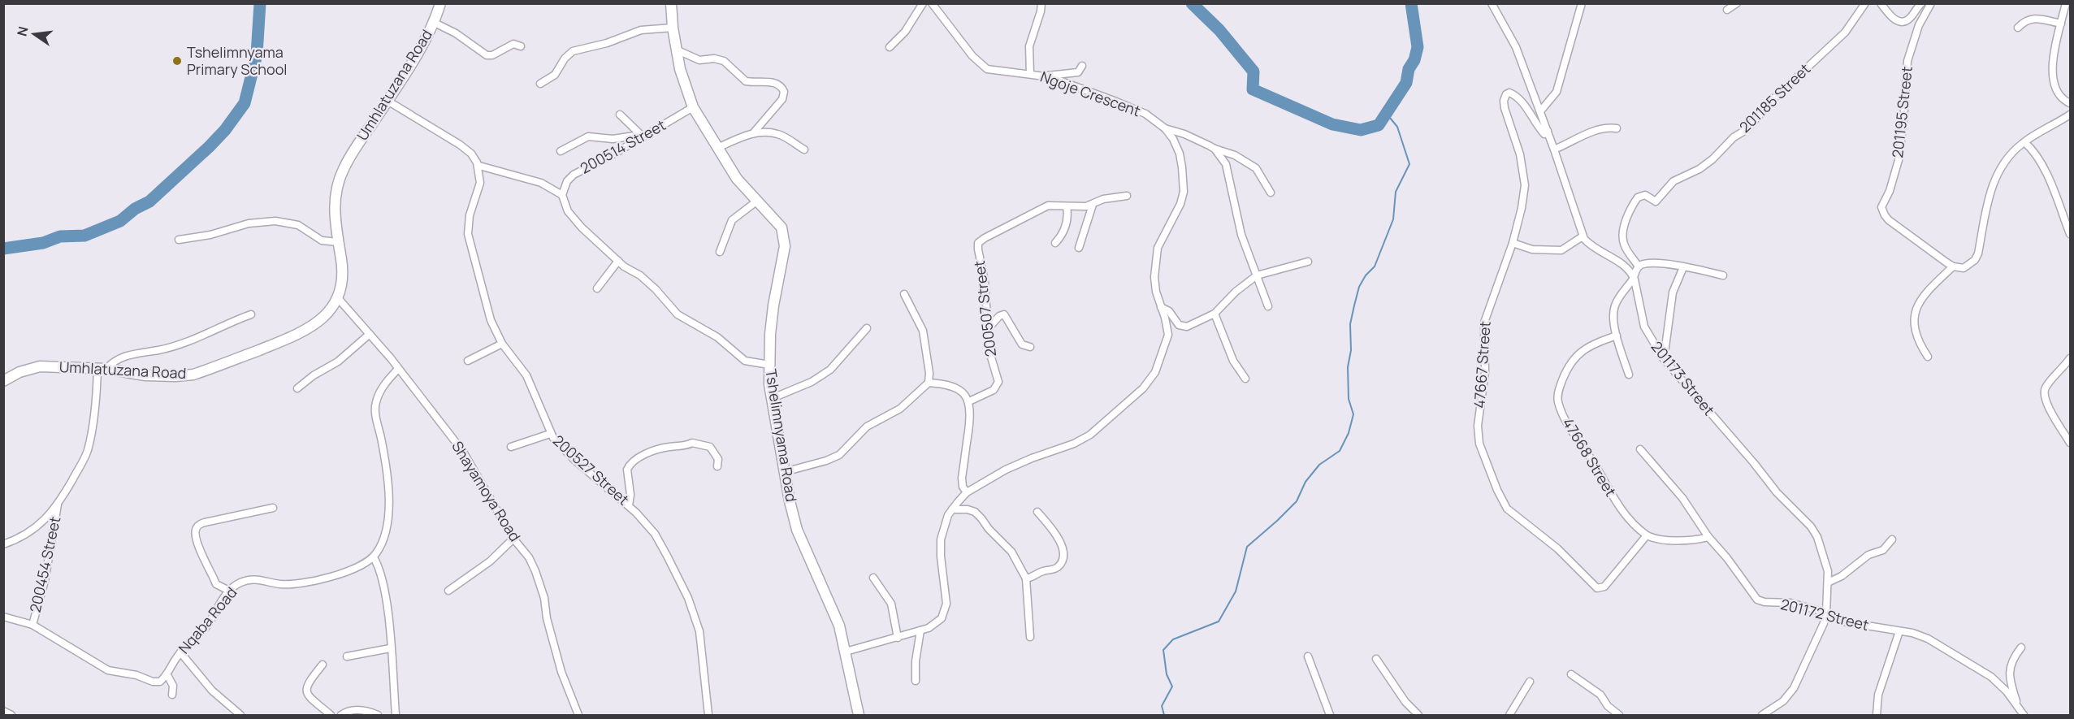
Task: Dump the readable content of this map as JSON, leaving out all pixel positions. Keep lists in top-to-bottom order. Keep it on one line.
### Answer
{"streets":{"street":["Umhlatuzana Road","Ngoje Crescent","201185 Street","201195 Street","200514 Street","200507 Street","47667 Street","201173 Street","Tshelimnyama Road","47668 Street","200527 Street","Shayamoya Road","200454 Street","201172 Street","Nqaba Road"]},"crossings":[["Umhlatuzana Road","Shayamoya Road"],["Ngoje Crescent","Tshelimnyama Road"],["200514 Street","Tshelimnyama Road"],["47667 Street","47668 Street"],["201173 Street","201172 Street"]],"places":["Tshelimnyama Primary School"],"north":"left"}
